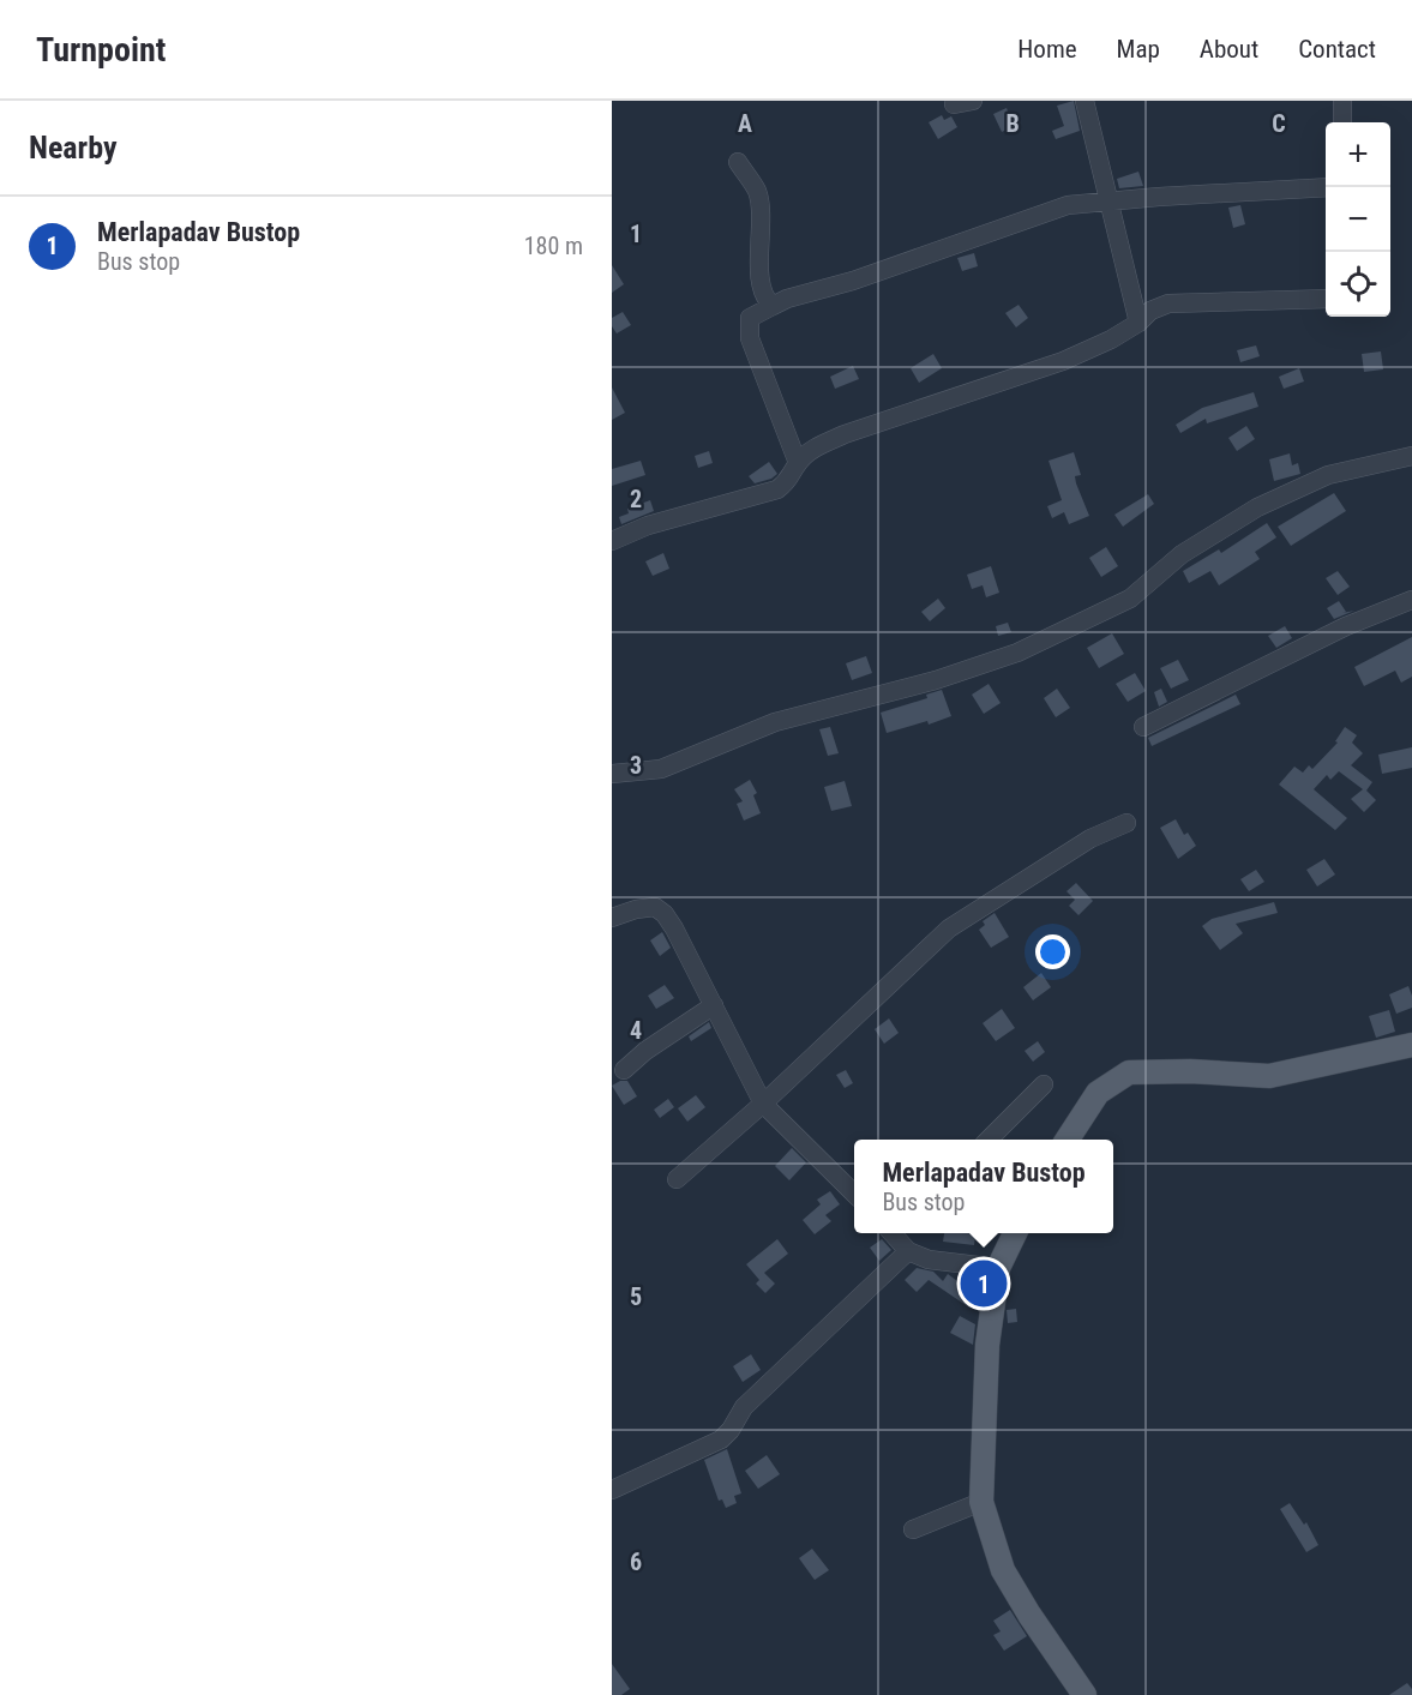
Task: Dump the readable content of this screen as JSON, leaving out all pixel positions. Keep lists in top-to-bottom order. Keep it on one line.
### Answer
{"page":{"header":"Turnpoint","nav":["Home","Map","About","Contact"],"heading":"Nearby","map_buttons":["+","−"],"list":[{"mark":"1","name":"Merlapadav Bustop","note":"Bus stop","value":"180 m"}],"popup":["Merlapadav Bustop","Bus stop"],"pins":"1"},"grid":{"columns":["A","B","C"],"rows":["1","2","3","4","5","6"]}}
